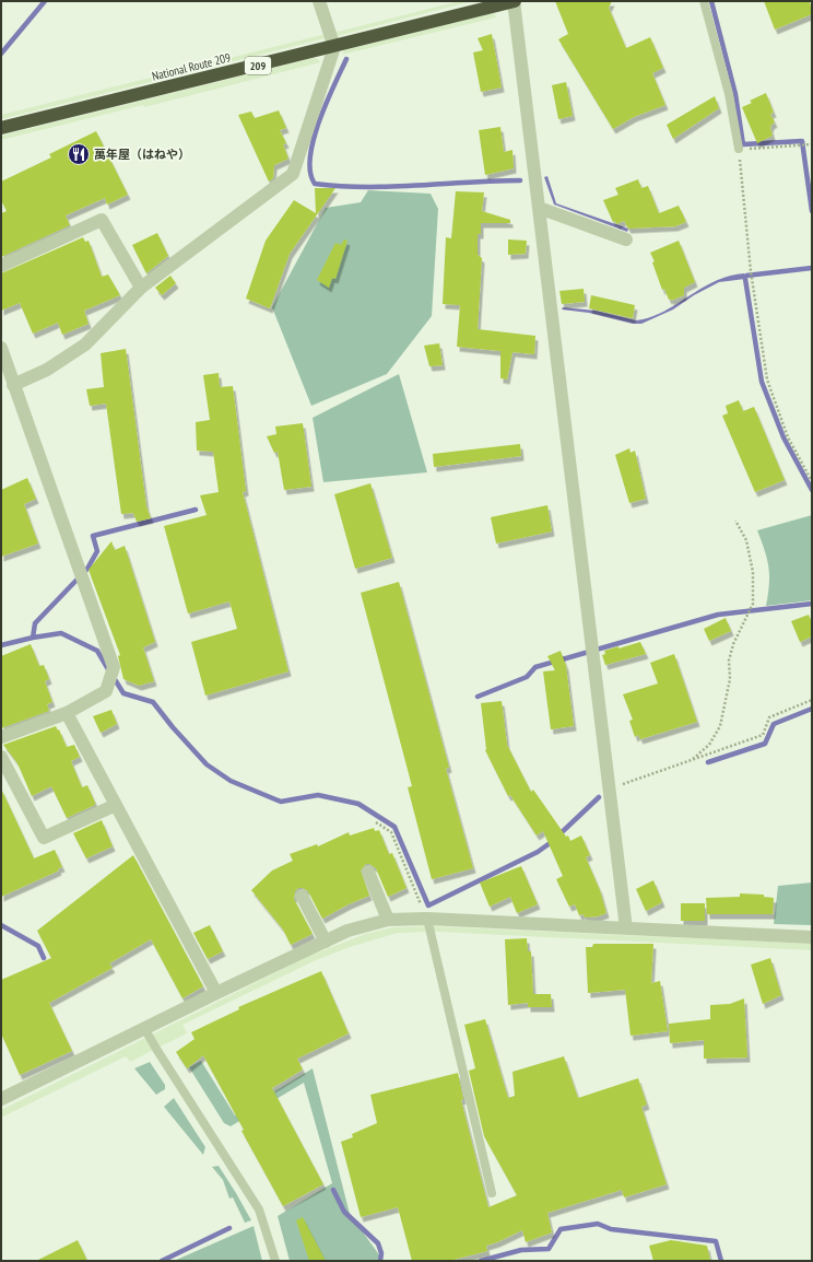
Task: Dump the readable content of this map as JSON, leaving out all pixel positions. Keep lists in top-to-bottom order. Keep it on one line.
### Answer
{"streets":{"highway":["209","National Route 209"]},"places":{"restaurant":["萬年屋（はねや）"]}}
